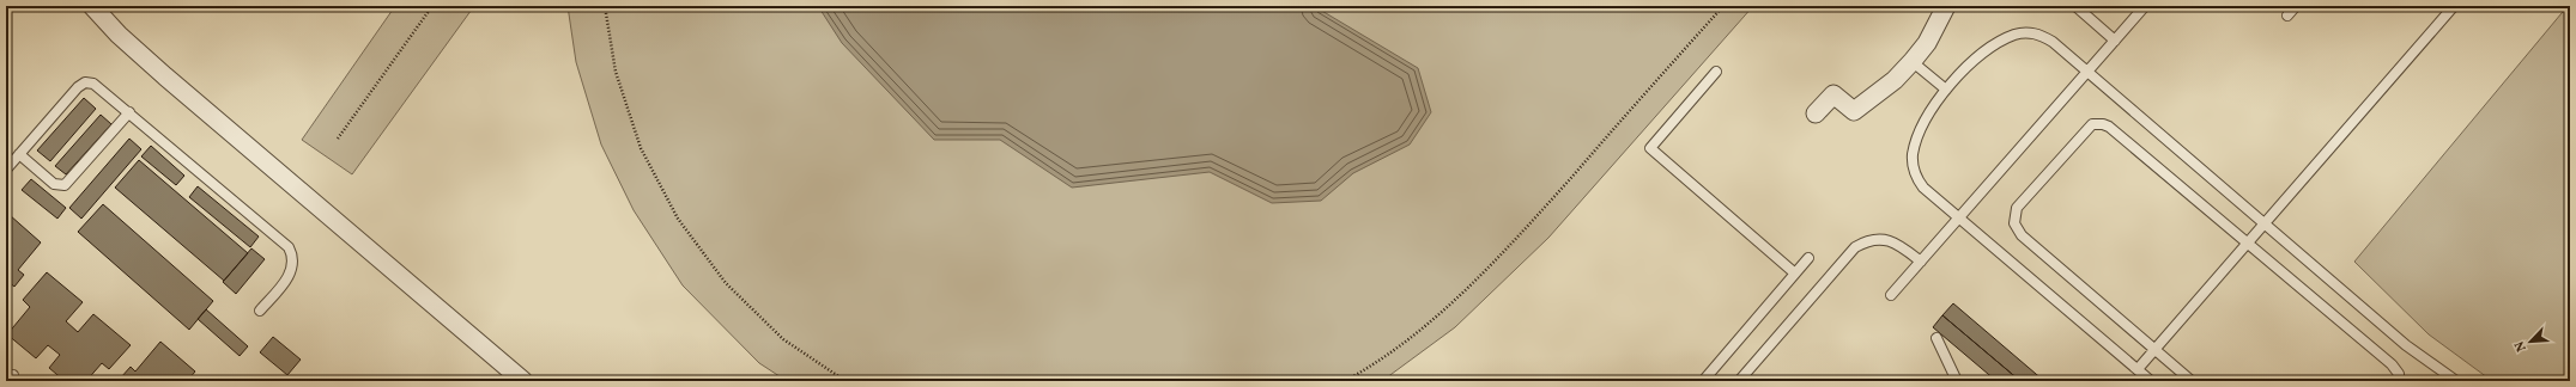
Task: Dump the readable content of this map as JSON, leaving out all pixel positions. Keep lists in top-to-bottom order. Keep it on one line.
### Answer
{"north":"bottom left"}
